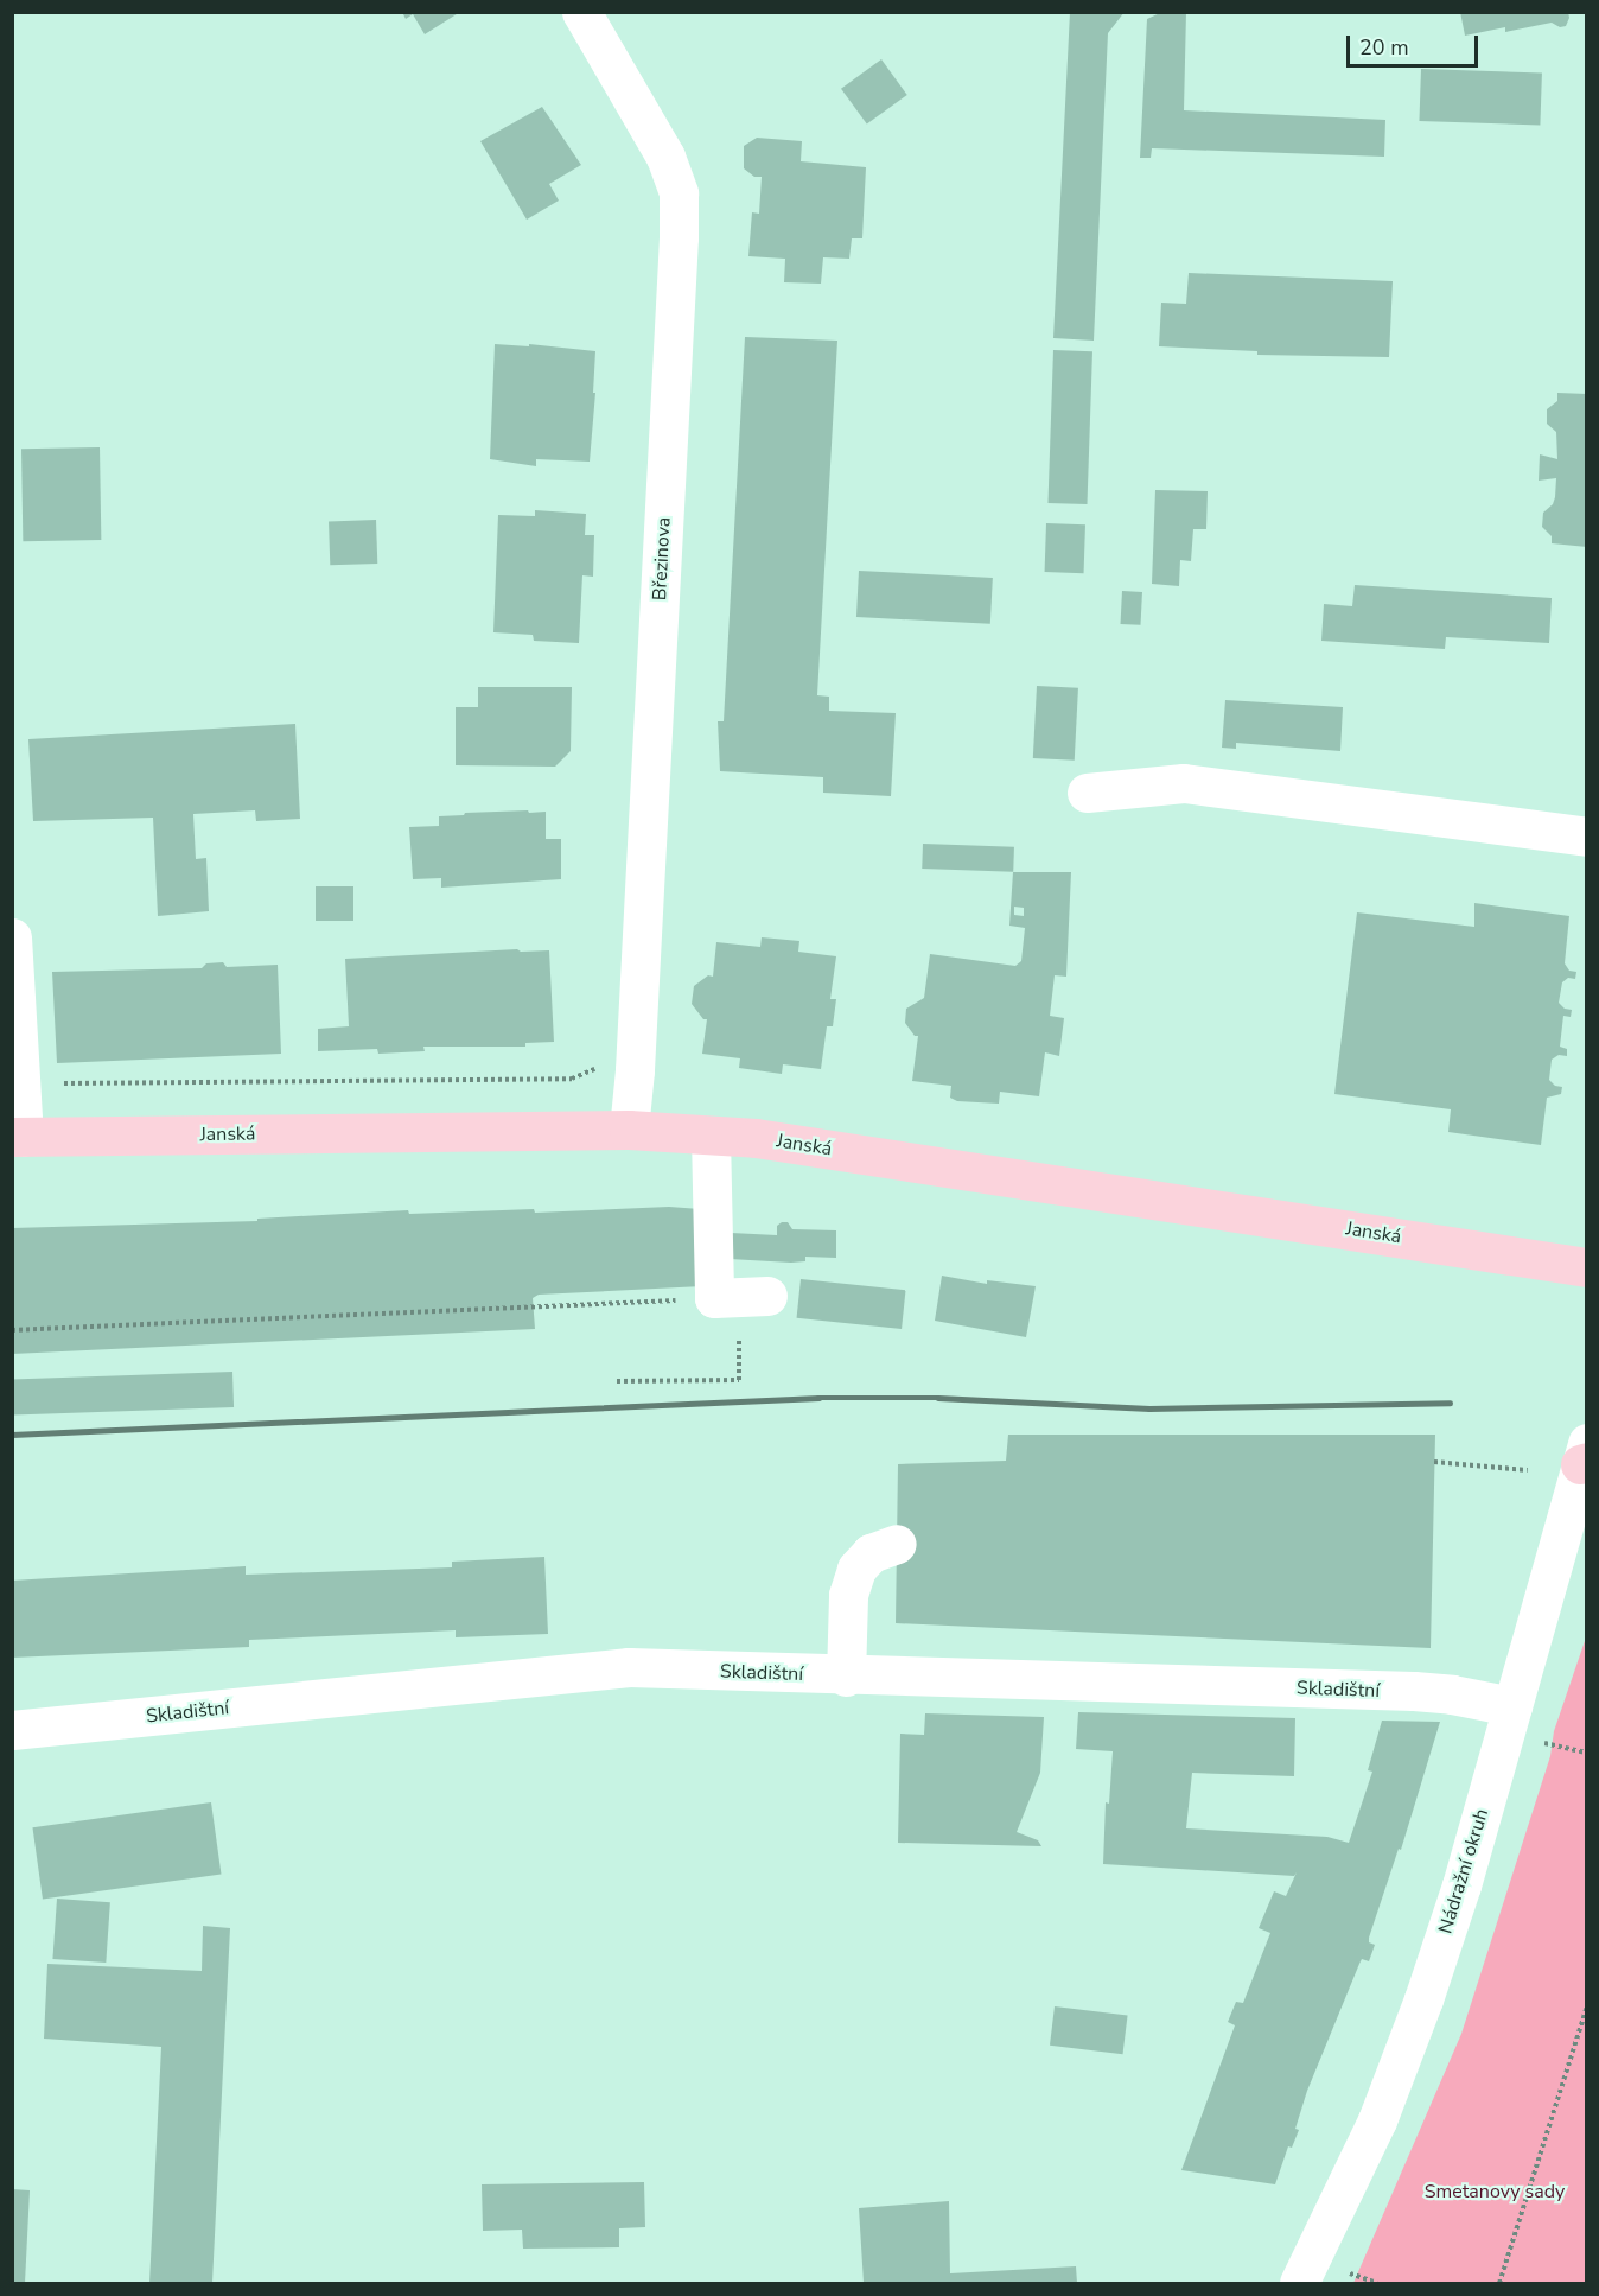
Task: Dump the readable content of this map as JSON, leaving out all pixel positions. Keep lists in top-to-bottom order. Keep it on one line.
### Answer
{"streets":{"main road":["Janská"],"street":["Březinova","Skladištní","Nádražní okruh"]},"crossings":[["Březinova","Janská"],["Skladištní","Nádražní okruh"]],"parks":["Smetanovy sady"],"scale_bar":"20 m"}
